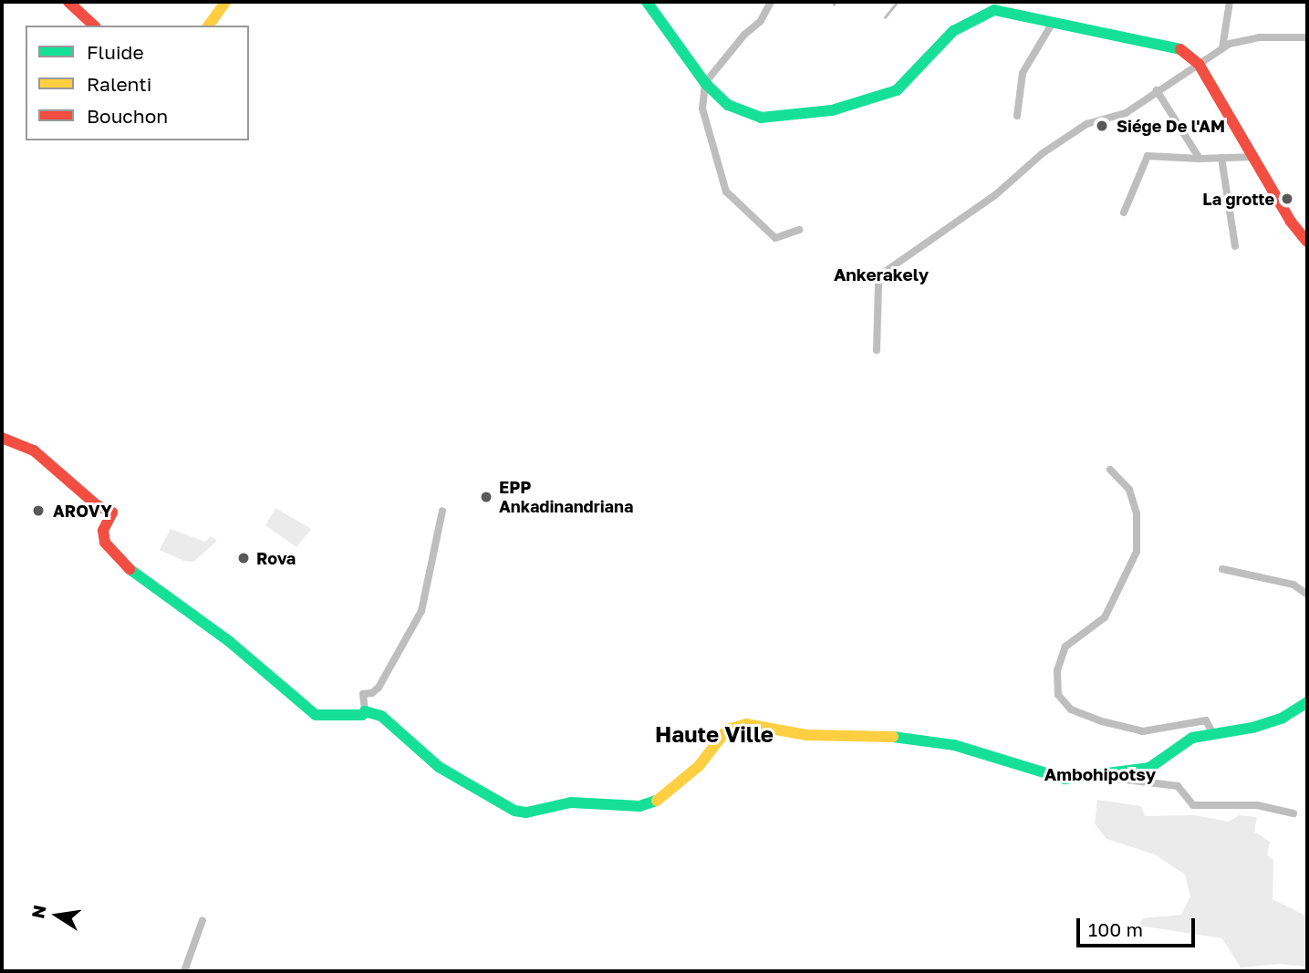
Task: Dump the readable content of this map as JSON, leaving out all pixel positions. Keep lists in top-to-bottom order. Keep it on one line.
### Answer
{"districts":["Ankerakely","Haute Ville","Ambohipotsy"],"places":["Siége De l'AM","La grotte","EPP Ankadinandriana","AROVY","Rova"],"legend":["Fluide","Ralenti","Bouchon"],"scale_bar":"100 m","north":"left"}
